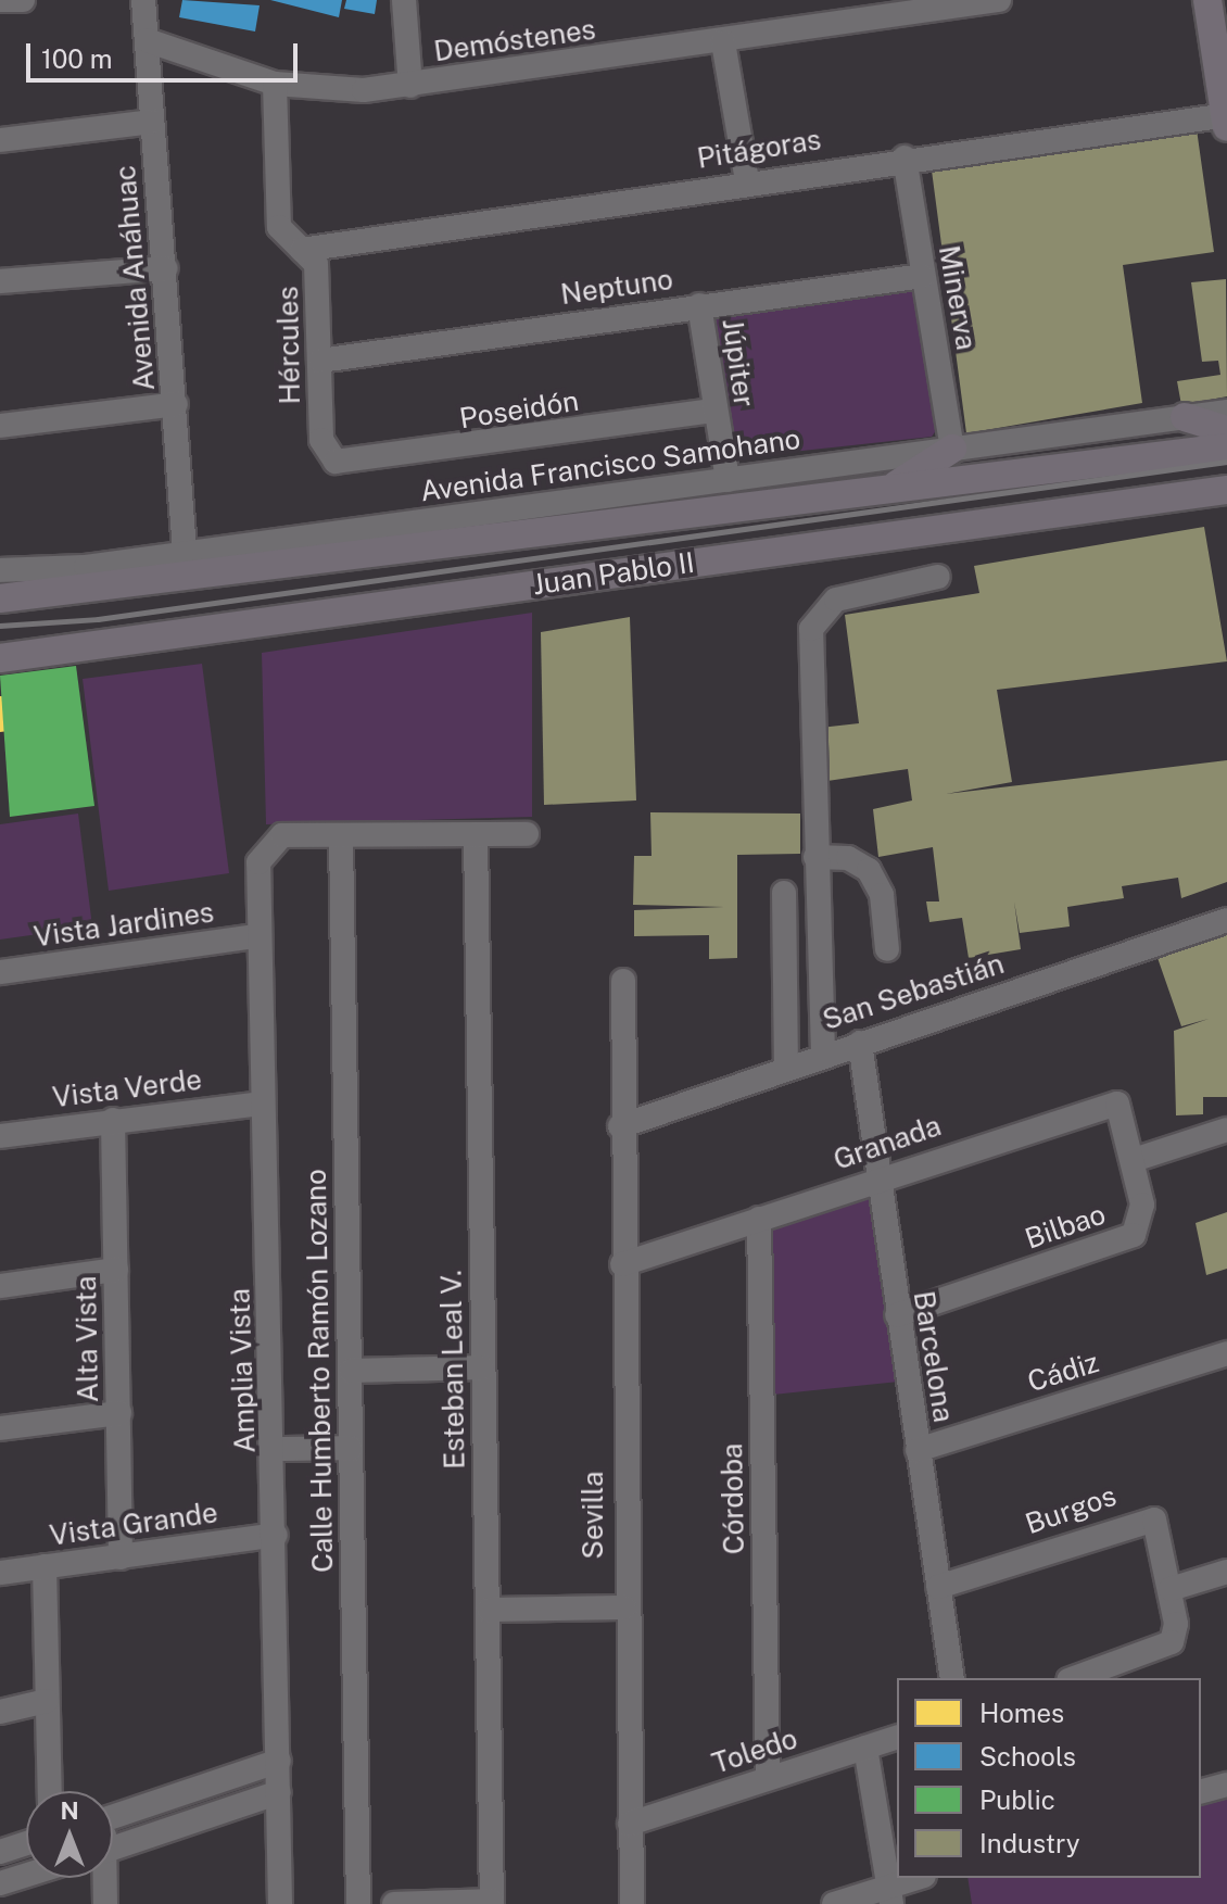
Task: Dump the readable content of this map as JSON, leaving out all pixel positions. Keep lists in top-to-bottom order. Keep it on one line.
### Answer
{"streets":{"main road":["Juan Pablo II"],"street":["Demóstenes","Pitágoras","Avenida Anáhuac","Neptuno","Minerva","Hércules","Júpiter","Poseidón","Avenida Francisco Samohano","Vista Jardines","San Sebastián","Vista Verde","Granada","Bilbao","Alta Vista","Barcelona","Esteban Leal V.","Amplia Vista","Calle Humberto Ramón Lozano","Cádiz","Córdoba","Burgos","Sevilla","Vista Grande","Toledo"]},"crossings":[["Demóstenes","Avenida Anáhuac"],["Demóstenes","Hércules"],["Pitágoras","Minerva"],["Pitágoras","Hércules"],["Avenida Anáhuac","Avenida Francisco Samohano"],["Neptuno","Minerva"],["Neptuno","Hércules"],["Neptuno","Júpiter"],["Minerva","Avenida Francisco Samohano"],["Hércules","Poseidón"],["Júpiter","Poseidón"],["Júpiter","Avenida Francisco Samohano"],["Vista Jardines","Amplia Vista"],["San Sebastián","Barcelona"],["San Sebastián","Sevilla"],["Vista Verde","Alta Vista"],["Vista Verde","Amplia Vista"],["Granada","Bilbao"],["Granada","Barcelona"],["Granada","Córdoba"],["Granada","Sevilla"],["Bilbao","Barcelona"],["Alta Vista","Vista Grande"],["Barcelona","Cádiz"],["Barcelona","Burgos"],["Amplia Vista","Calle Humberto Ramón Lozano"],["Amplia Vista","Vista Grande"],["Córdoba","Toledo"],["Sevilla","Toledo"]],"legend":["Homes","Schools","Public","Industry"],"scale_bar":"100 m","north":"top"}
